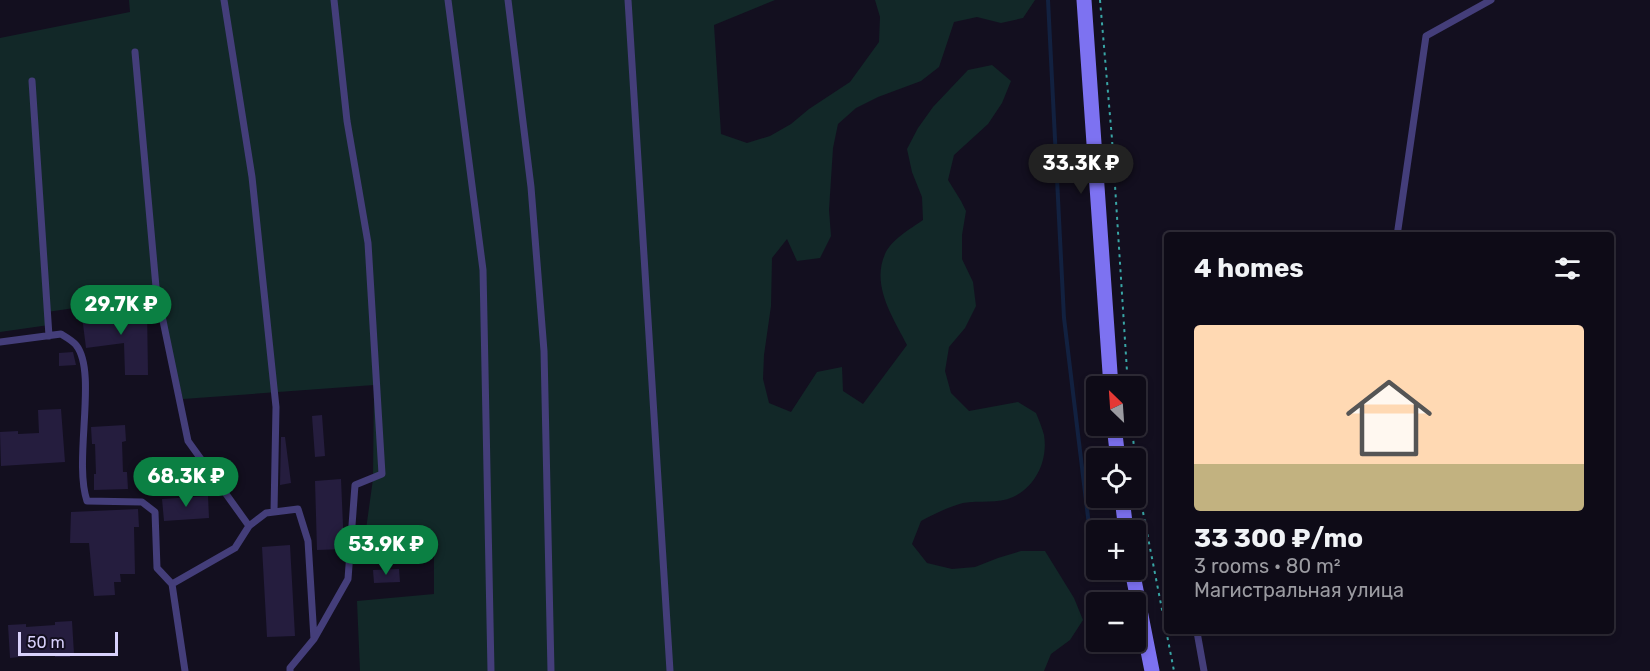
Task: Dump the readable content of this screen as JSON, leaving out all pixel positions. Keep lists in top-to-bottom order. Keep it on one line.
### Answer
{"scale_bar":"50 m","north":"top left","page":{"price":["33.3K ₽","29.7K ₽","68.3K ₽","53.9K ₽"],"heading":"4 homes","list":[{"name":"33 300 ₽/mo","note":"3 rooms · 80 m² · Магистральная улица"}],"map_buttons":["+","−"],"scale":"50 m"}}
